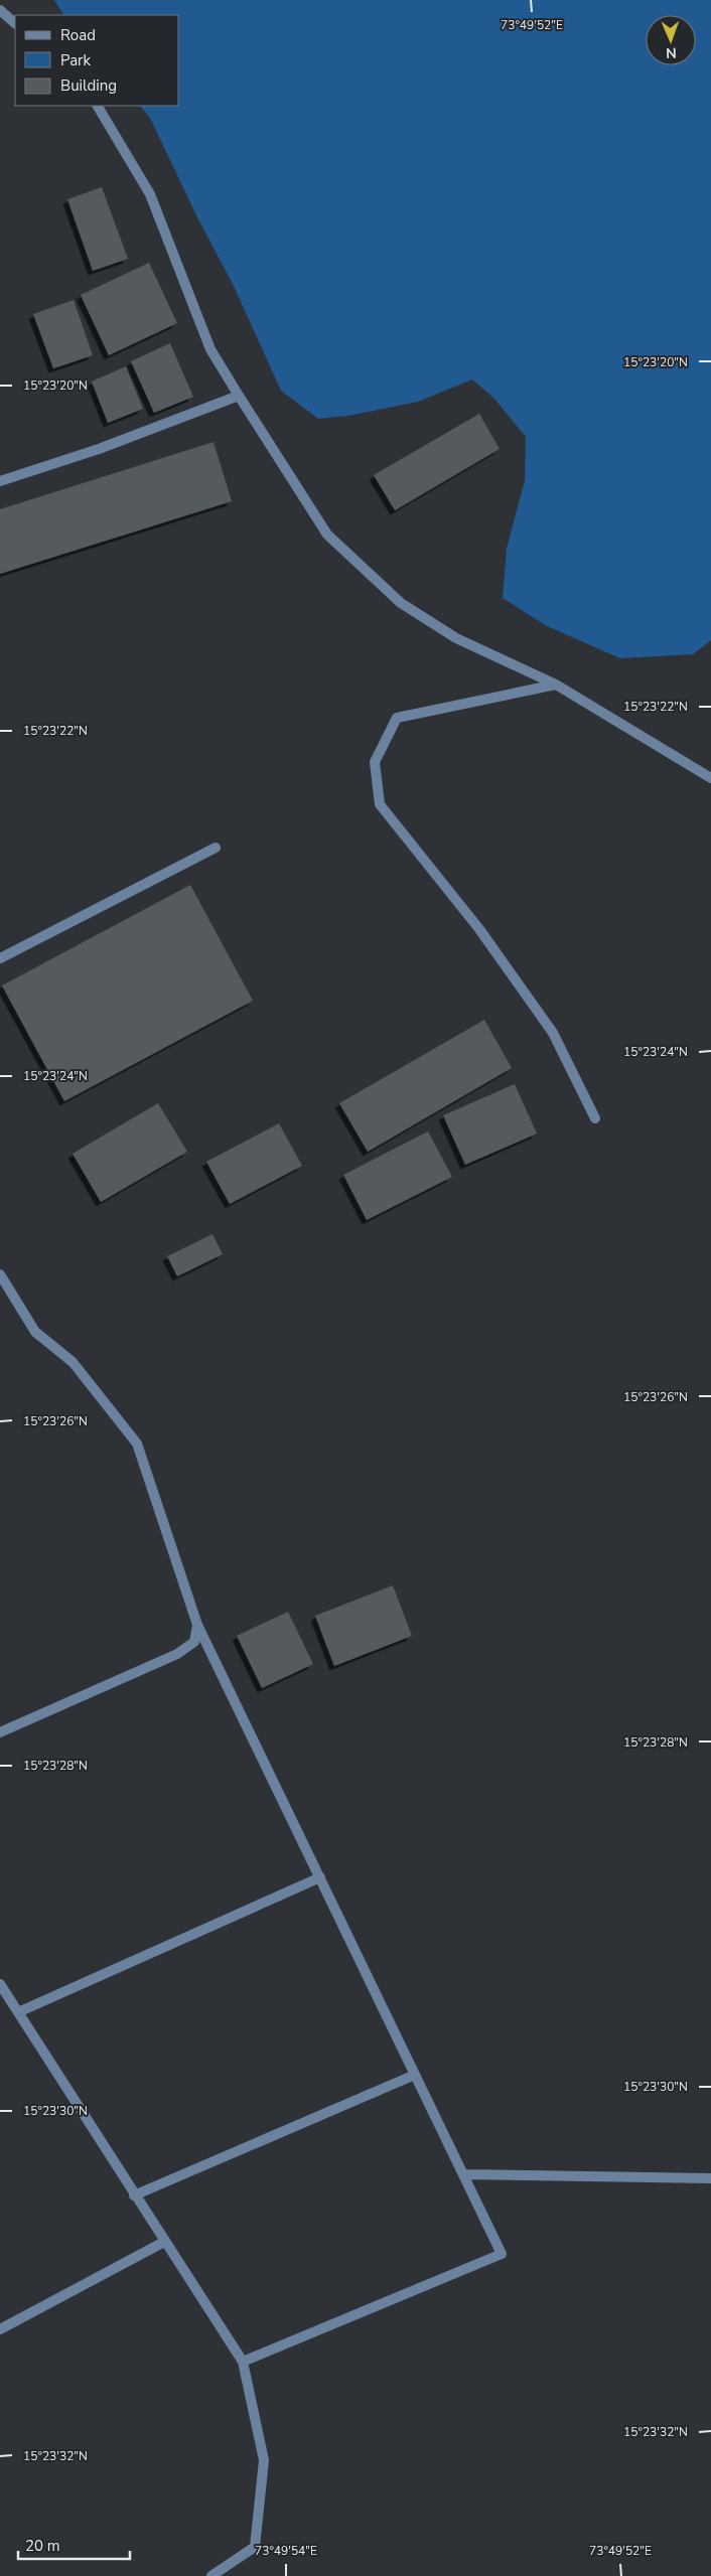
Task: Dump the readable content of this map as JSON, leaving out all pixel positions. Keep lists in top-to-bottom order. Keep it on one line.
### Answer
{"legend":["Road","Park","Building"],"scale_bar":"20 m","north":"bottom","coordinates":["73°49'52\"E","15°23'20\"N","15°23'22\"N","15°23'24\"N","15°23'26\"N","15°23'28\"N","15°23'30\"N","15°23'32\"N","73°49'54\"E"]}
